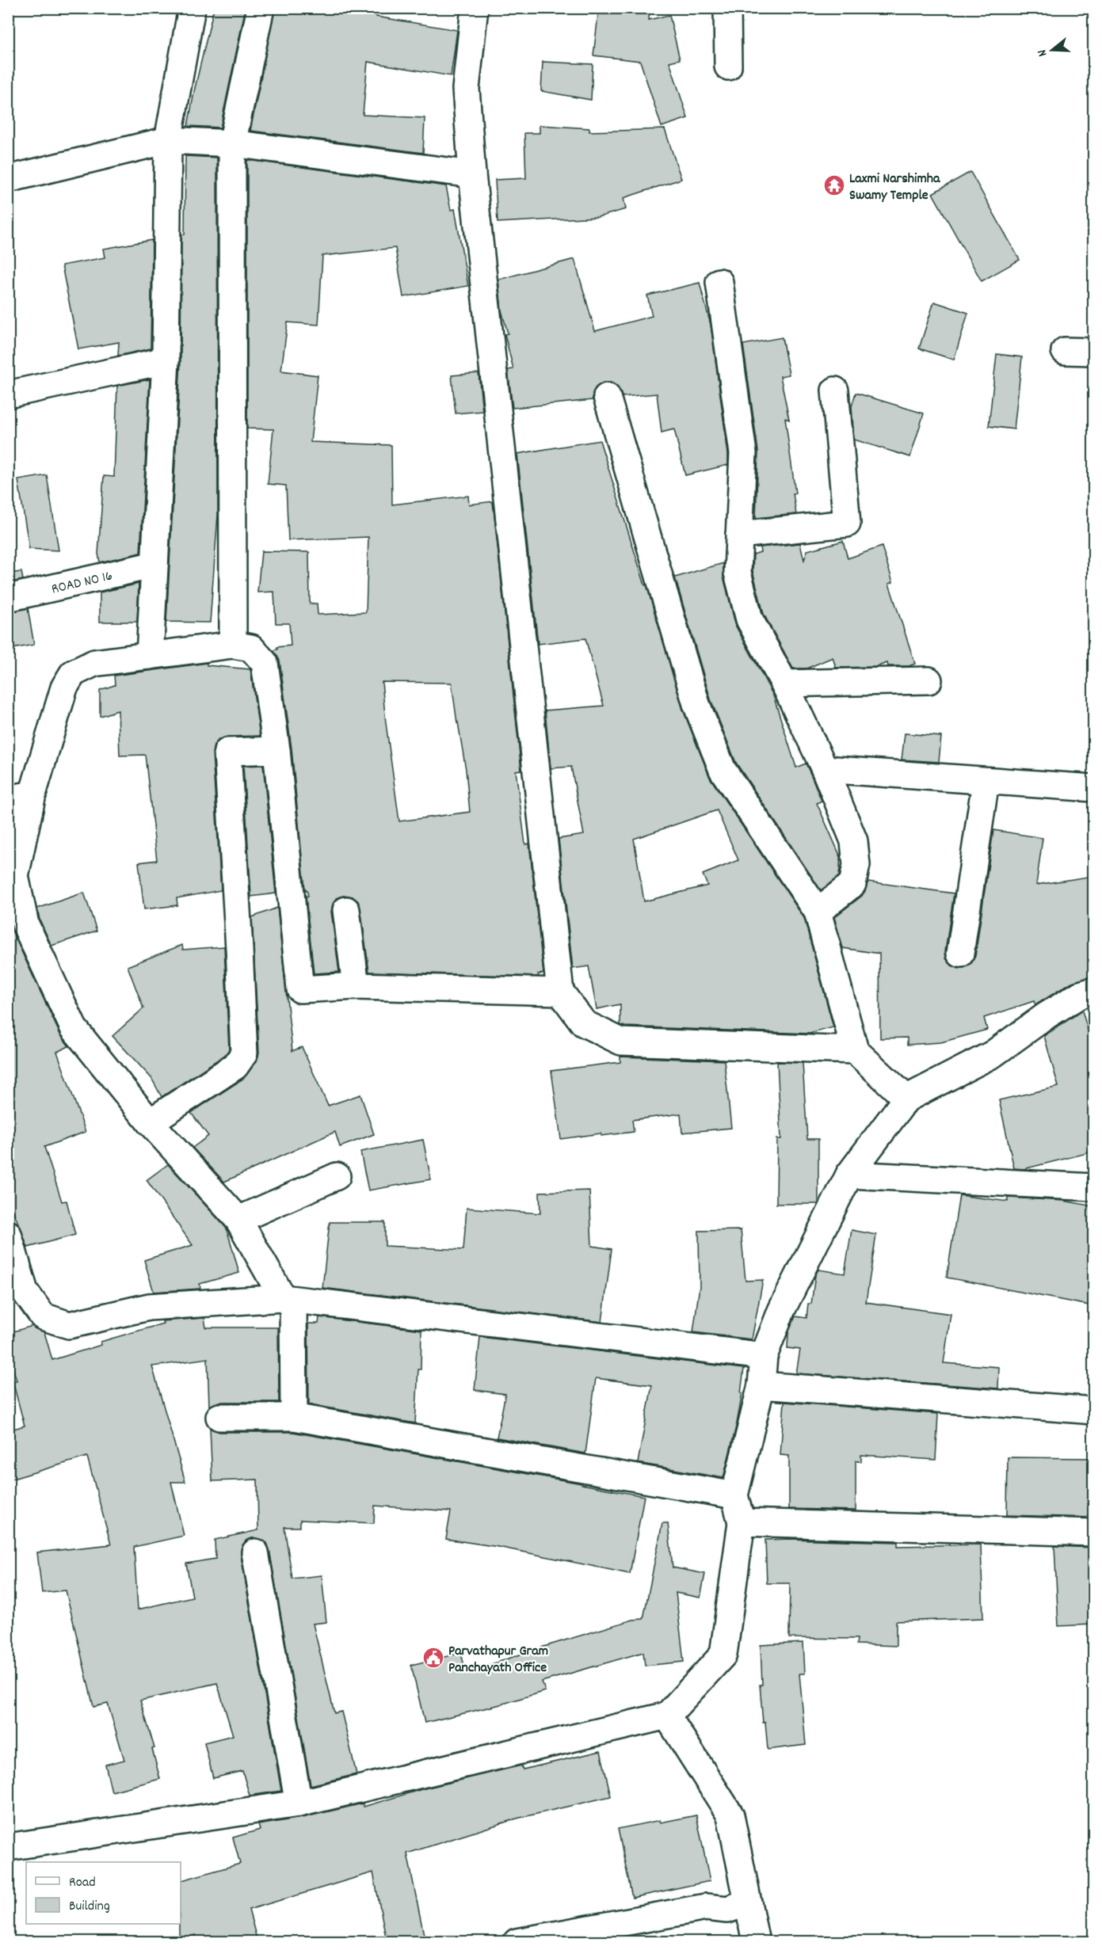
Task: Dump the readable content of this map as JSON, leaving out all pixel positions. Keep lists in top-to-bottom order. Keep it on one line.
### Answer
{"streets":{"street":["ROAD NO 16"]},"places":{"temple":["Laxmi Narshimha Swamy Temple"],"public building":["Parvathapur Gram Panchayath Office"]},"legend":["Road","Building"],"north":"left"}
